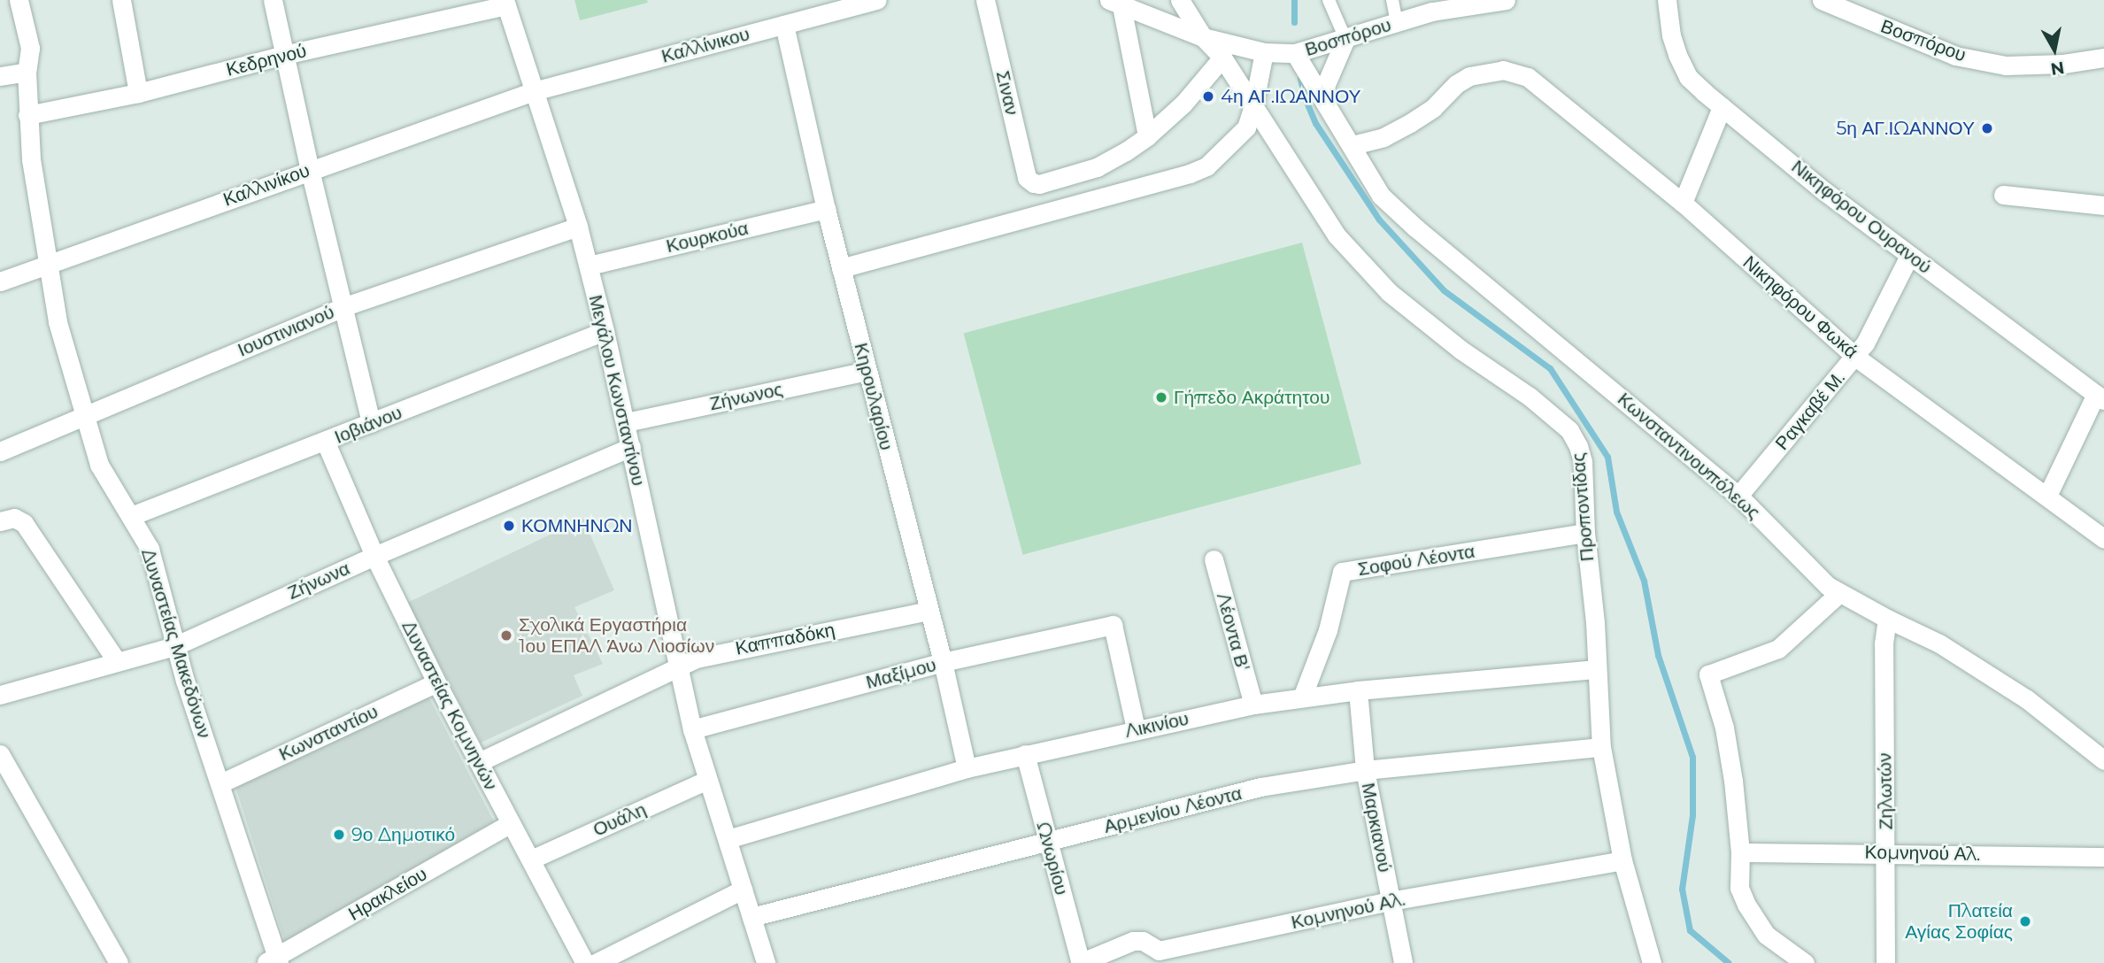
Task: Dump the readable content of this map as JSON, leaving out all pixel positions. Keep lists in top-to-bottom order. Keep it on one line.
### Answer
{"streets":{"street":["Βοσπόρου","Καλλίνικου","Κεδρηνού","Σιναν","Καλλινίκου","Νικηφόρου Ουρανού","Κουρκούα","Νικηφόρου Φωκά","Ιουστινιανού","Μεγάλου Κωνσταντίνου","Ζήνωνος","Κηρουλαρίου","Ραγκαβέ Μ.","Ιοβιάνου","Κωνσταντινουπόλεως","Προποντίδας","Σοφού Λέοντα","Ζήνωνα","Λέοντα Β'","Καππαδόκη","Δυναστείας Μακεδόνων","Μαξίμου","Δυναστείας Κομνηνών","Λικινίου","Κωνσταντίου","Ζηλωτών","Αρμενίου Λέοντα","Ουάλη","Μαρκιανού","Κομνηνού Αλ.","Ωνωρίου","Ηρακλείου"]},"crossings":[["Βοσπόρου","Κωνσταντινουπόλεως"],["Βοσπόρου","Προποντίδας"],["Καλλίνικου","Καλλινίκου"],["Καλλίνικου","Μεγάλου Κωνσταντίνου"],["Καλλίνικου","Κηρουλαρίου"],["Κεδρηνού","Μεγάλου Κωνσταντίνου"],["Κεδρηνού","Δυναστείας Μακεδόνων"],["Καλλινίκου","Μεγάλου Κωνσταντίνου"],["Καλλινίκου","Δυναστείας Μακεδόνων"],["Νικηφόρου Ουρανού","Ραγκαβέ Μ."],["Κουρκούα","Μεγάλου Κωνσταντίνου"],["Κουρκούα","Κηρουλαρίου"],["Νικηφόρου Φωκά","Ραγκαβέ Μ."],["Νικηφόρου Φωκά","Κωνσταντινουπόλεως"],["Ιουστινιανού","Μεγάλου Κωνσταντίνου"],["Ιουστινιανού","Δυναστείας Μακεδόνων"],["Μεγάλου Κωνσταντίνου","Ζήνωνος"],["Μεγάλου Κωνσταντίνου","Ιοβιάνου"],["Μεγάλου Κωνσταντίνου","Ζήνωνα"],["Μεγάλου Κωνσταντίνου","Καππαδόκη"],["Μεγάλου Κωνσταντίνου","Μαξίμου"],["Μεγάλου Κωνσταντίνου","Λικινίου"],["Μεγάλου Κωνσταντίνου","Αρμενίου Λέοντα"],["Μεγάλου Κωνσταντίνου","Ουάλη"],["Ζήνωνος","Κηρουλαρίου"],["Κηρουλαρίου","Καππαδόκη"],["Κηρουλαρίου","Μαξίμου"],["Κηρουλαρίου","Λικινίου"],["Ραγκαβέ Μ.","Κωνσταντινουπόλεως"],["Ιοβιάνου","Δυναστείας Μακεδόνων"],["Ιοβιάνου","Δυναστείας Κομνηνών"],["Κωνσταντινουπόλεως","Ζηλωτών"],["Προποντίδας","Σοφού Λέοντα"],["Προποντίδας","Λικινίου"],["Προποντίδας","Αρμενίου Λέοντα"],["Προποντίδας","Κομνηνού Αλ."],["Σοφού Λέοντα","Λικινίου"],["Ζήνωνα","Δυναστείας Μακεδόνων"],["Ζήνωνα","Δυναστείας Κομνηνών"],["Λέοντα Β'","Λικινίου"],["Καππαδόκη","Δυναστείας Κομνηνών"],["Δυναστείας Μακεδόνων","Κωνσταντίου"],["Δυναστείας Μακεδόνων","Ηρακλείου"],["Μαξίμου","Λικινίου"],["Δυναστείας Κομνηνών","Κωνσταντίου"],["Δυναστείας Κομνηνών","Ουάλη"],["Δυναστείας Κομνηνών","Ηρακλείου"],["Λικινίου","Μαρκιανού"],["Λικινίου","Ωνωρίου"],["Ζηλωτών","Κομνηνού Αλ."],["Αρμενίου Λέοντα","Μαρκιανού"],["Αρμενίου Λέοντα","Ωνωρίου"],["Μαρκιανού","Κομνηνού Αλ."],["Κομνηνού Αλ.","Ωνωρίου"]],"places":["4η ΑΓ.ΙΩΑΝΝΟΥ","5η ΑΓ.ΙΩΑΝΝΟΥ","Γήπεδο Ακράτητου","ΚΟΜΝΗΝΩΝ","Σχολικά Εργαστήρια 1ου ΕΠΑΛ Άνω Λιοσίων","9ο Δημοτικό","Πλατεία Αγίας Σοφίας"],"north":"bottom"}
